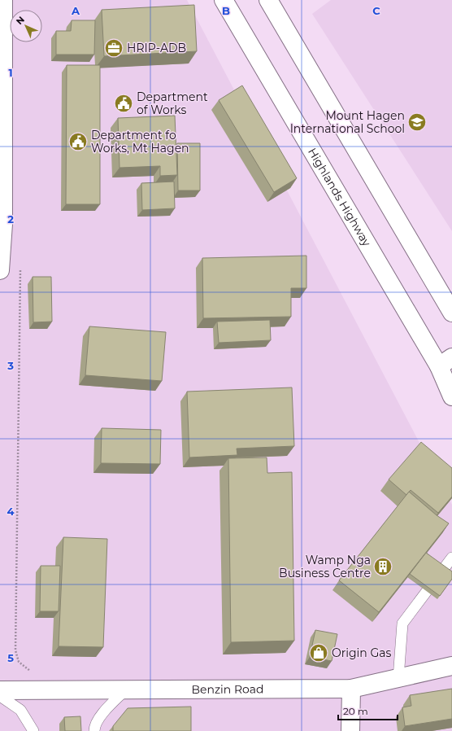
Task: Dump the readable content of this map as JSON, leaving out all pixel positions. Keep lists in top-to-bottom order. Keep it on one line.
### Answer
{"streets":{"main road":["Highlands Highway","Benzin Road"]},"places":{"office":["HRIP-ADB"],"public building":["Department of Works","Department fo Works, Mt Hagen"],"school or university":["Mount Hagen International School"],"building":["Wamp Nga Business Centre"],"shop":["Origin Gas"]},"scale_bar":"20 m","north":"top left","grid":{"columns":["A","B","C"],"rows":["1","2","3","4","5"]}}
